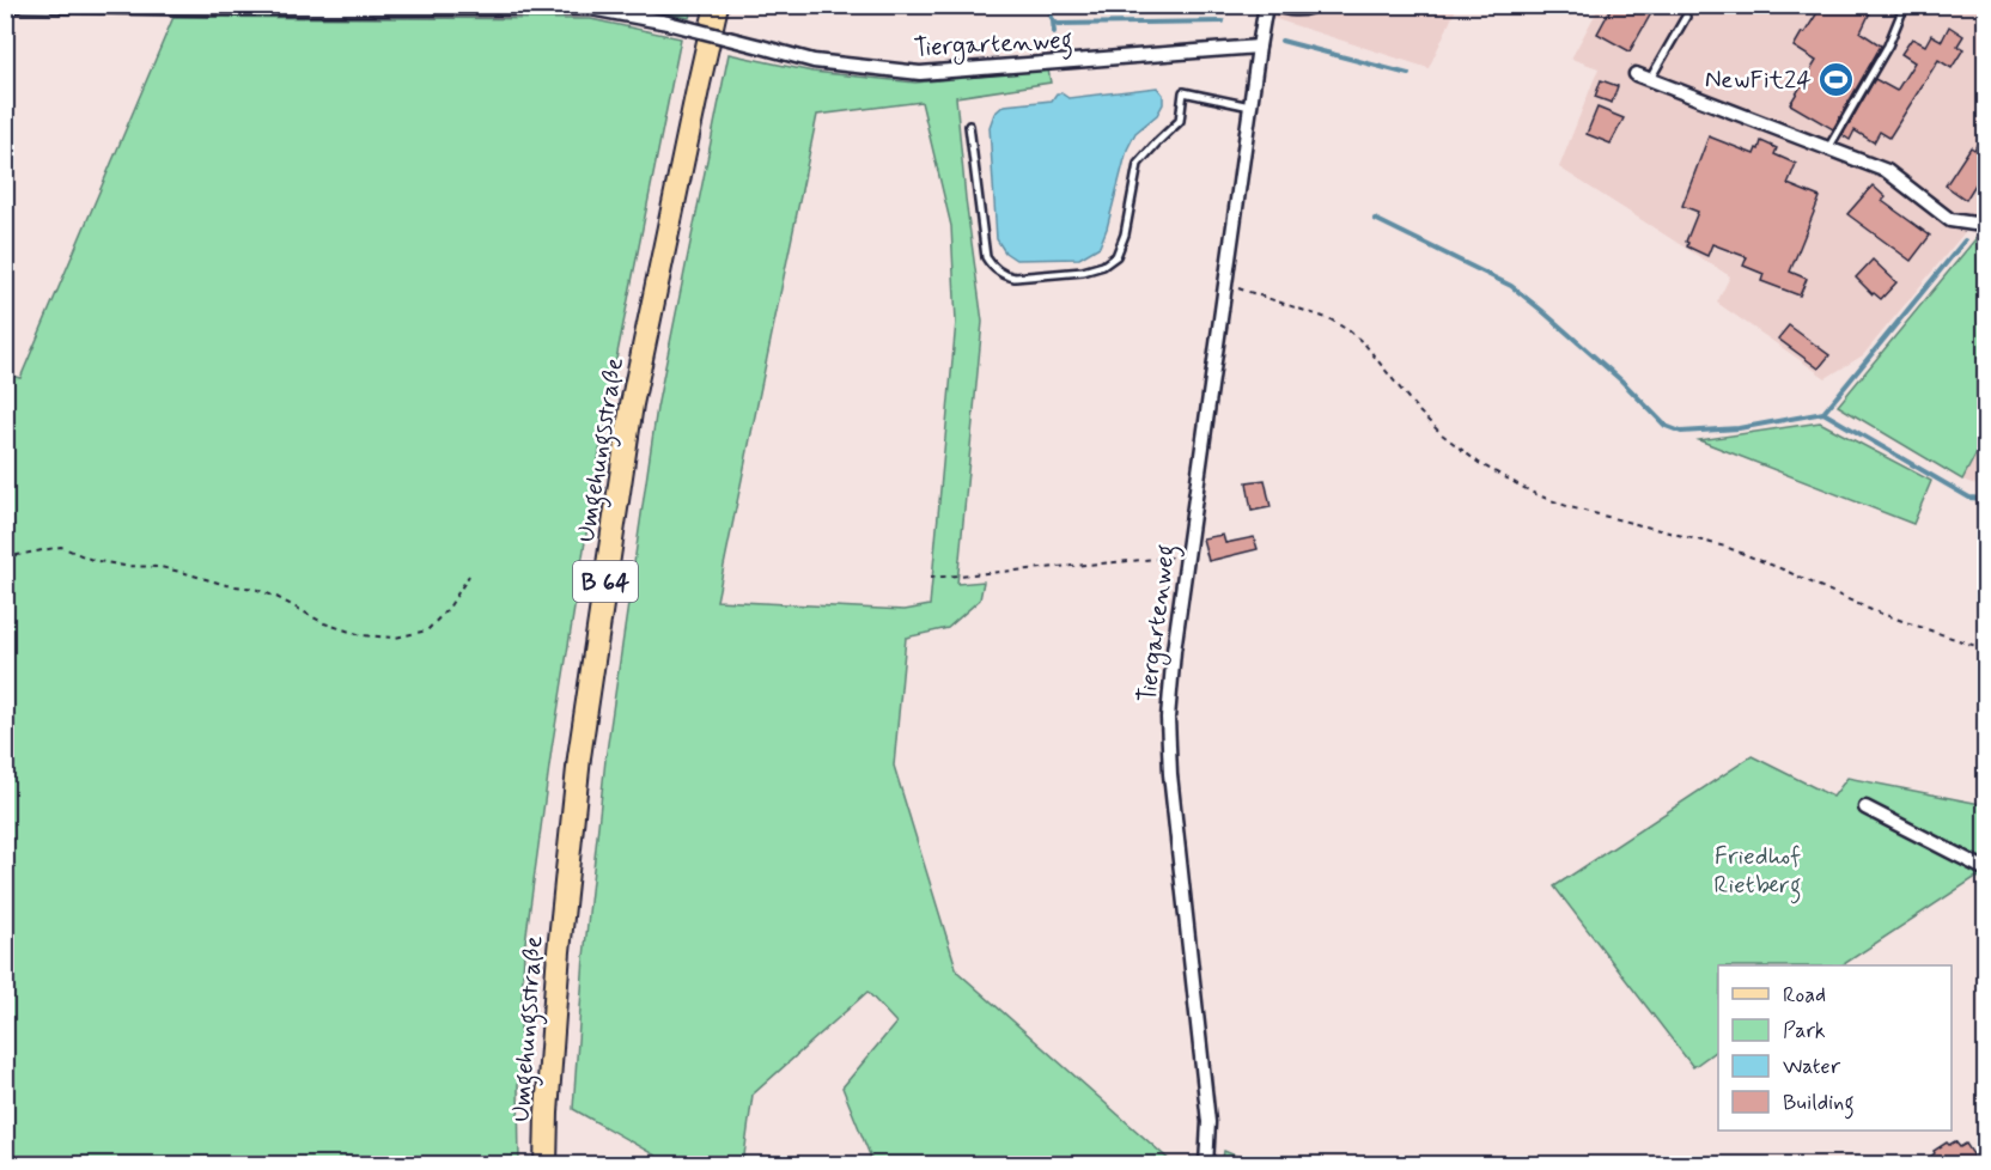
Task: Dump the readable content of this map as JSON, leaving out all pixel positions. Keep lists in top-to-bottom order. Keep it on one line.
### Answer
{"streets":{"main road":["Umgehungsstraße","B 64"],"street":["Tiergartenweg"]},"parks":["Friedhof Rietberg"],"places":{"sports":["NewFit24"]},"legend":["Road","Park","Water","Building"]}
